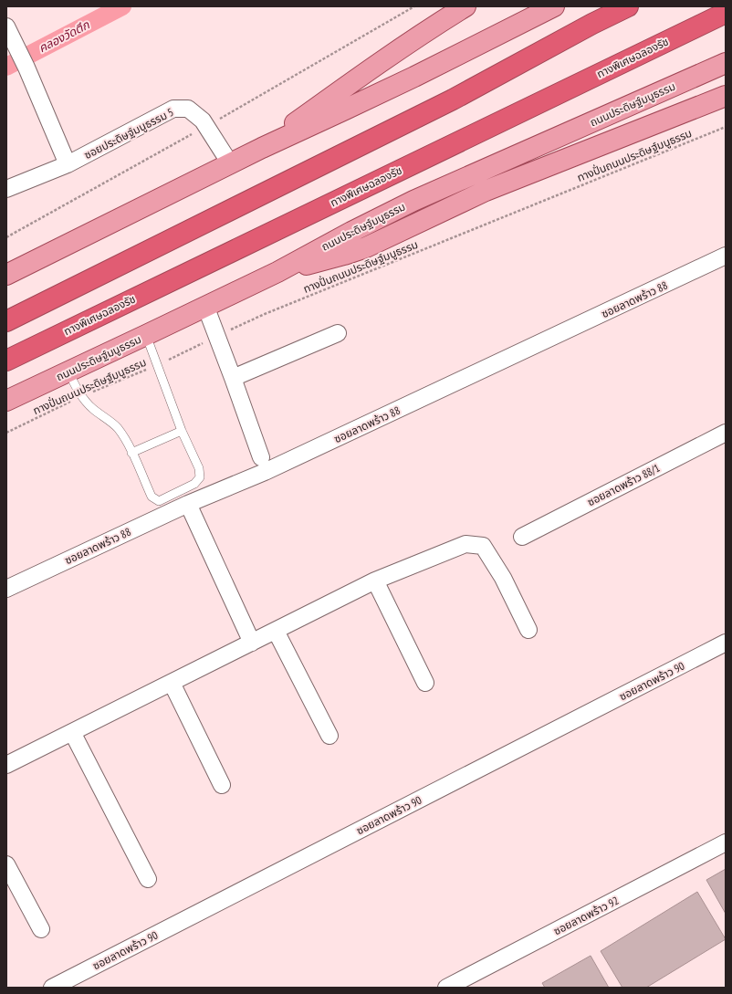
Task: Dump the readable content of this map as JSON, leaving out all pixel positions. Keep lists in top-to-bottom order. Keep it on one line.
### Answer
{"streets":{"highway":["ทางพิเศษฉลองรัช"],"main road":["ถนนประดิษฐ์มนูธรรม"],"street":["ซอยประดิษฐ์มนูธรรม 5","ซอยลาดพร้าว 88","ซอยลาดพร้าว 88/1","ซอยลาดพร้าว 90","ซอยลาดพร้าว 92"],"path":["ทางปั่นถนนประดิษฐ์มนูธรรม"]},"water":["คลองวัดตึก"]}
